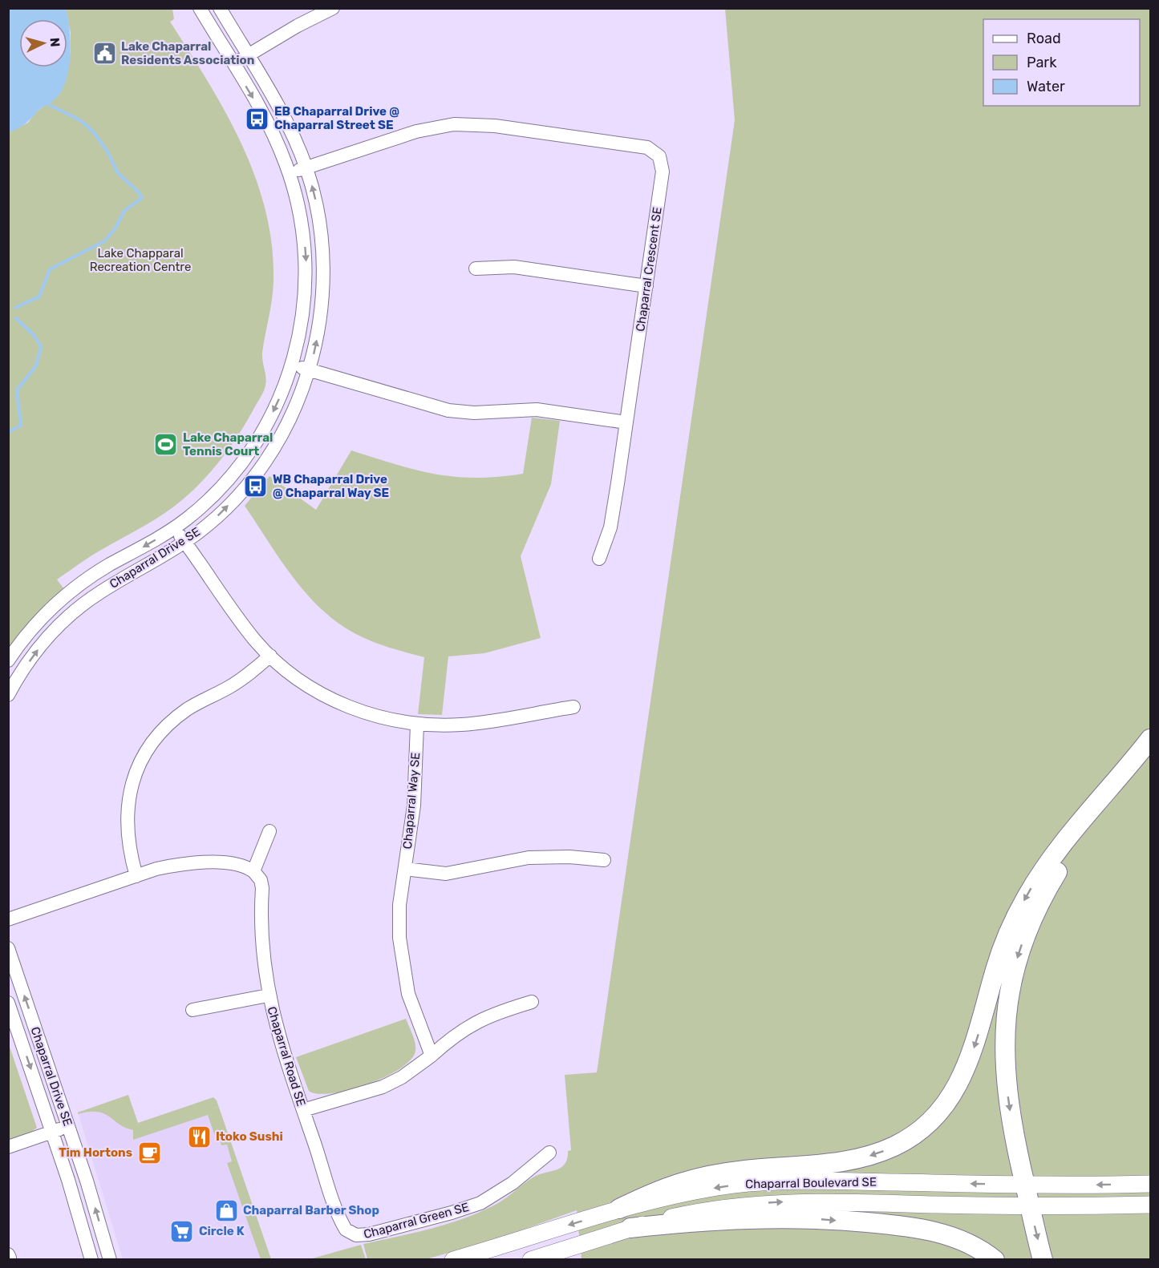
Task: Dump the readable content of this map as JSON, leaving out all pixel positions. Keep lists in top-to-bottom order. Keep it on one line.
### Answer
{"streets":{"main road":["Chaparral Boulevard SE"],"street":["Chaparral Crescent SE","Chaparral Drive SE","Chaparral Way SE","Chaparral Road SE","Chaparral Green SE"]},"crossings":[["Chaparral Crescent SE","Chaparral Drive SE"],["Chaparral Road SE","Chaparral Green SE"]],"parks":["Lake Chapparal Recreation Centre"],"places":{"public building":["Lake Chaparral Residents Association"],"bus stop":["EB Chaparral Drive @ Chaparral Street SE","WB Chaparral Drive @ Chaparral Way SE"],"sports":["Lake Chaparral Tennis Court"],"restaurant":["Itoko Sushi"],"cafe":["Tim Hortons"],"shop":["Chaparral Barber Shop"],"supermarket":["Circle K"]},"legend":["Road","Park","Water"],"north":"right"}
